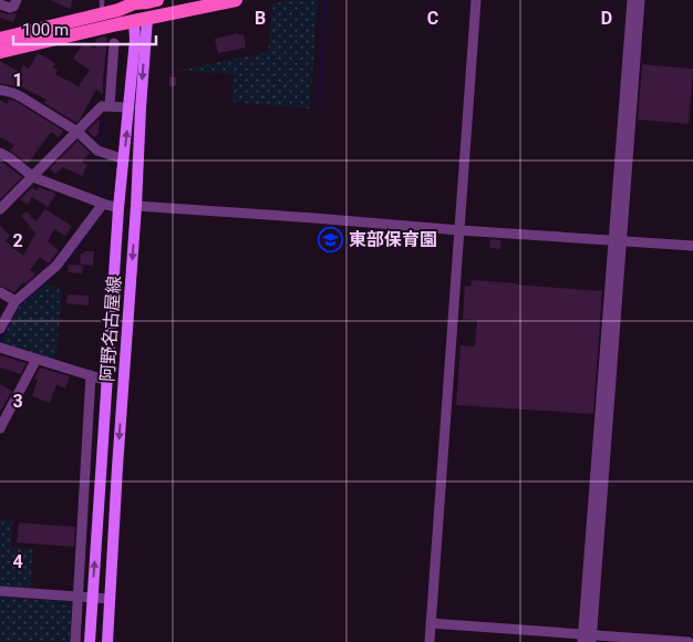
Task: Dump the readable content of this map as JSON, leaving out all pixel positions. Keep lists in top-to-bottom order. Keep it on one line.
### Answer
{"streets":{"main road":["阿野名古屋線"]},"places":{"school or university":["東部保育園"]},"scale_bar":"100 m","grid":{"columns":["B","C","D"],"rows":["1","2","3","4"]}}
